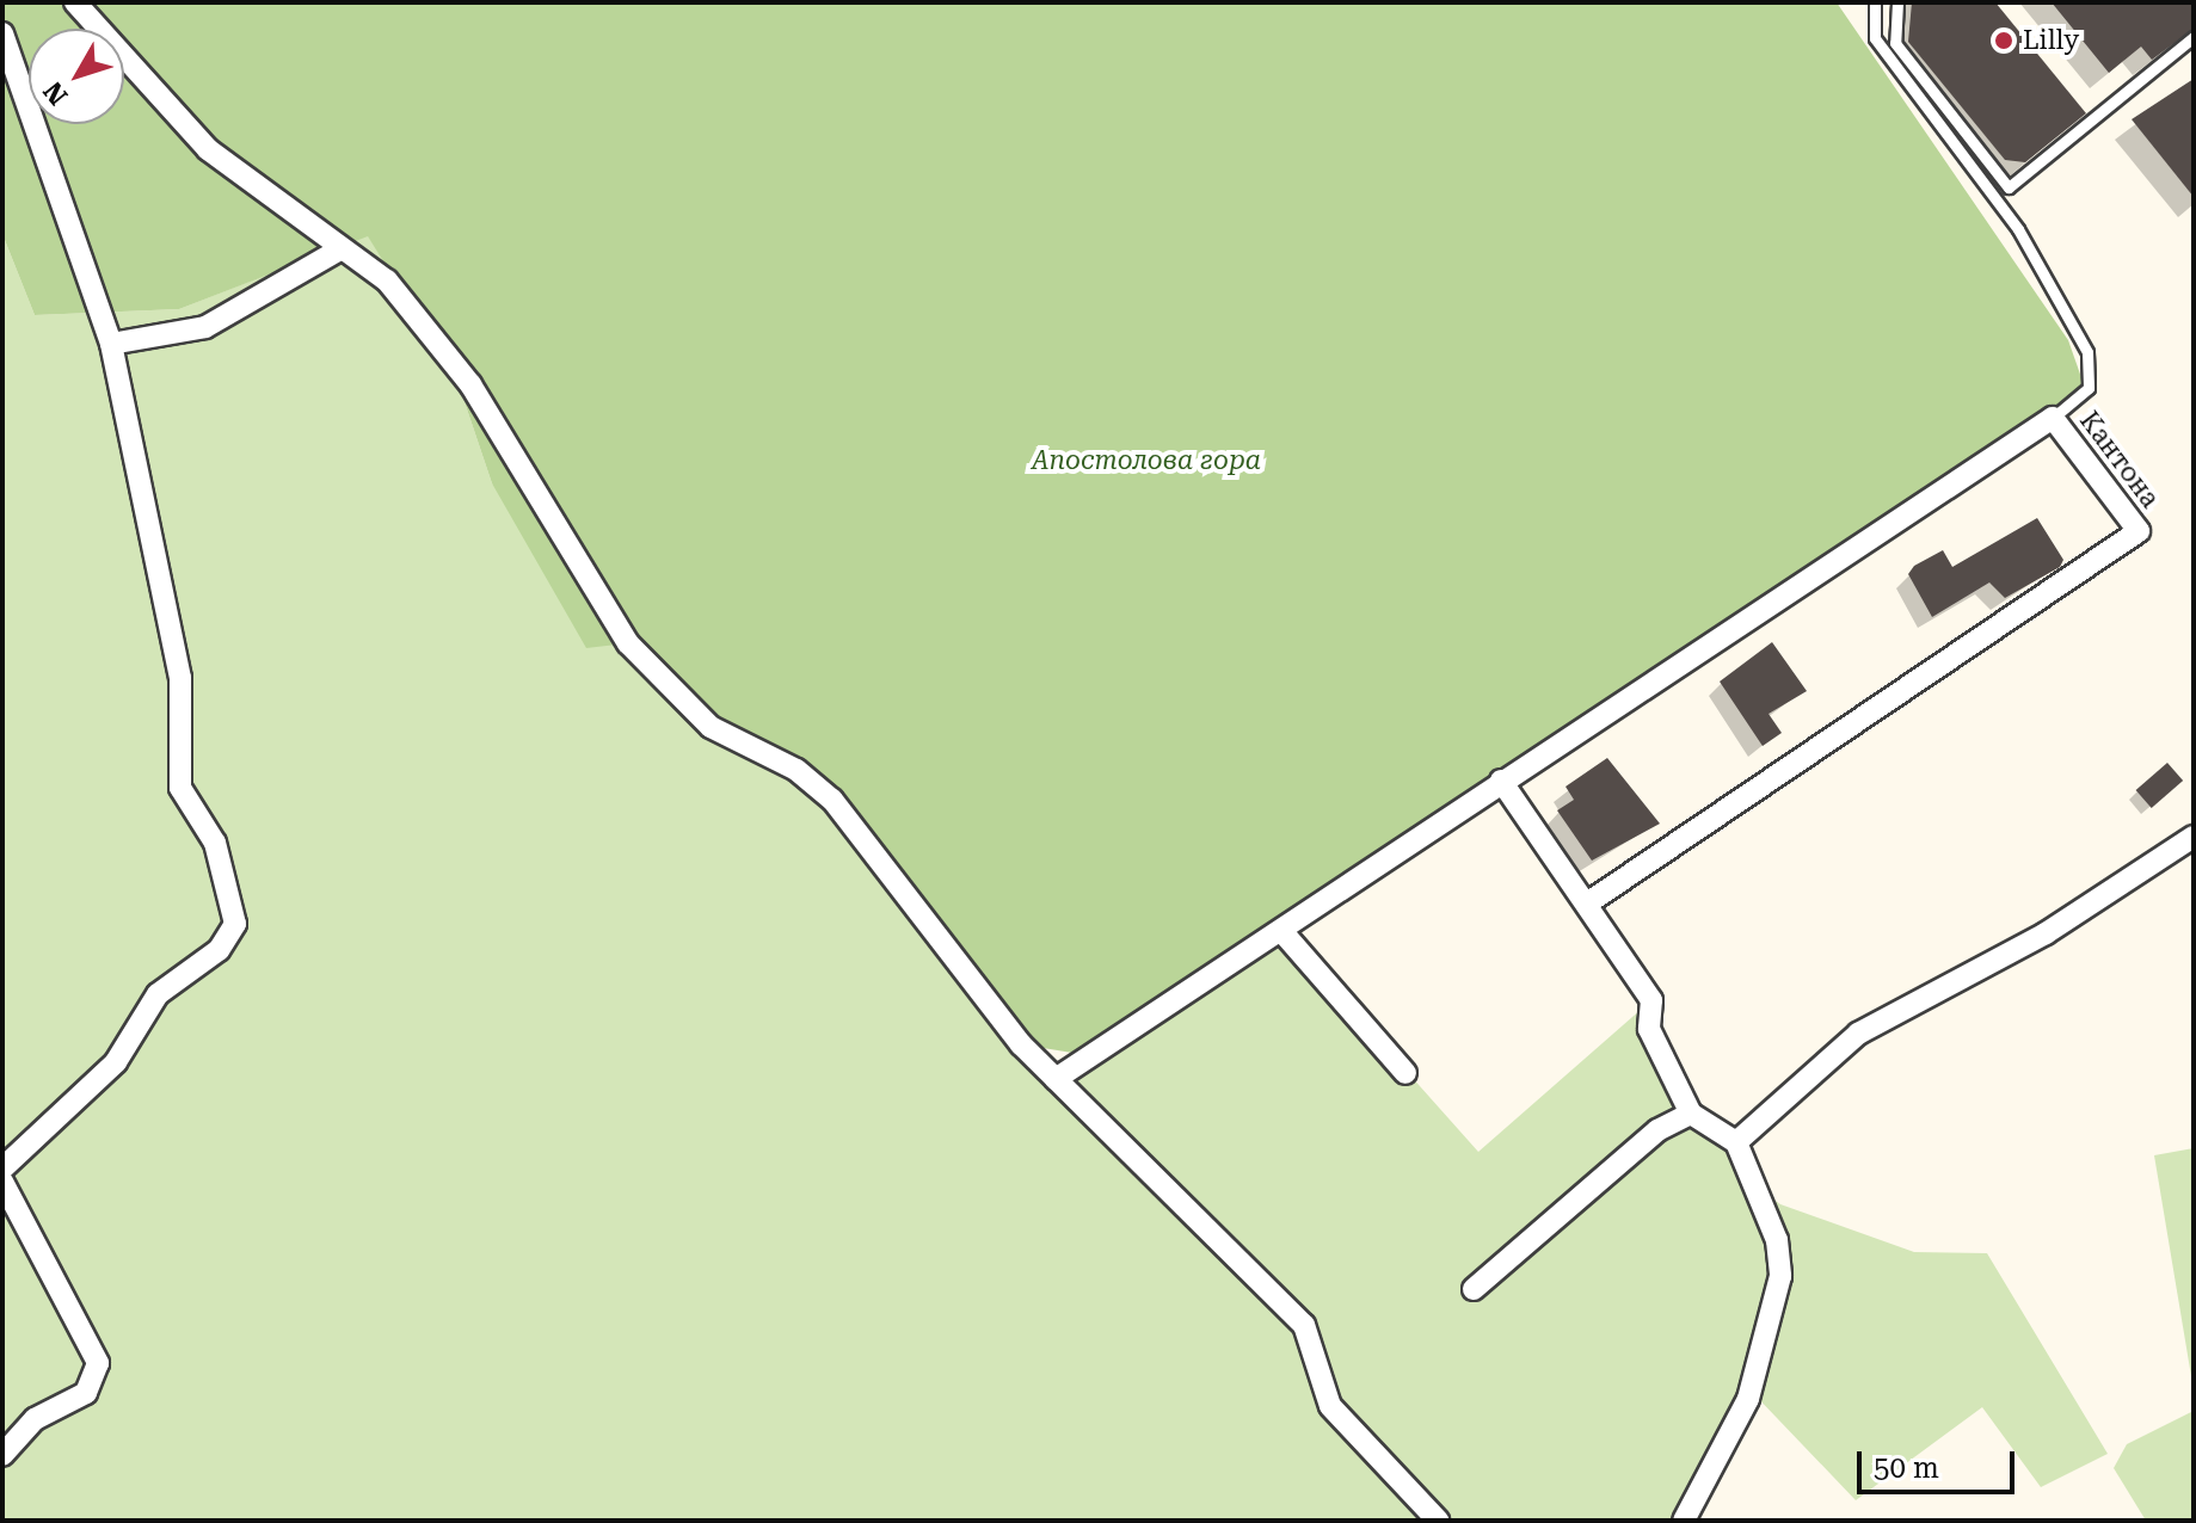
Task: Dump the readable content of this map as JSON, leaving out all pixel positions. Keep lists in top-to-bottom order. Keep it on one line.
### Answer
{"streets":{"street":["Кантона"]},"parks":["Апостолова гора"],"places":["Lilly"],"scale_bar":"50 m","north":"bottom left"}
